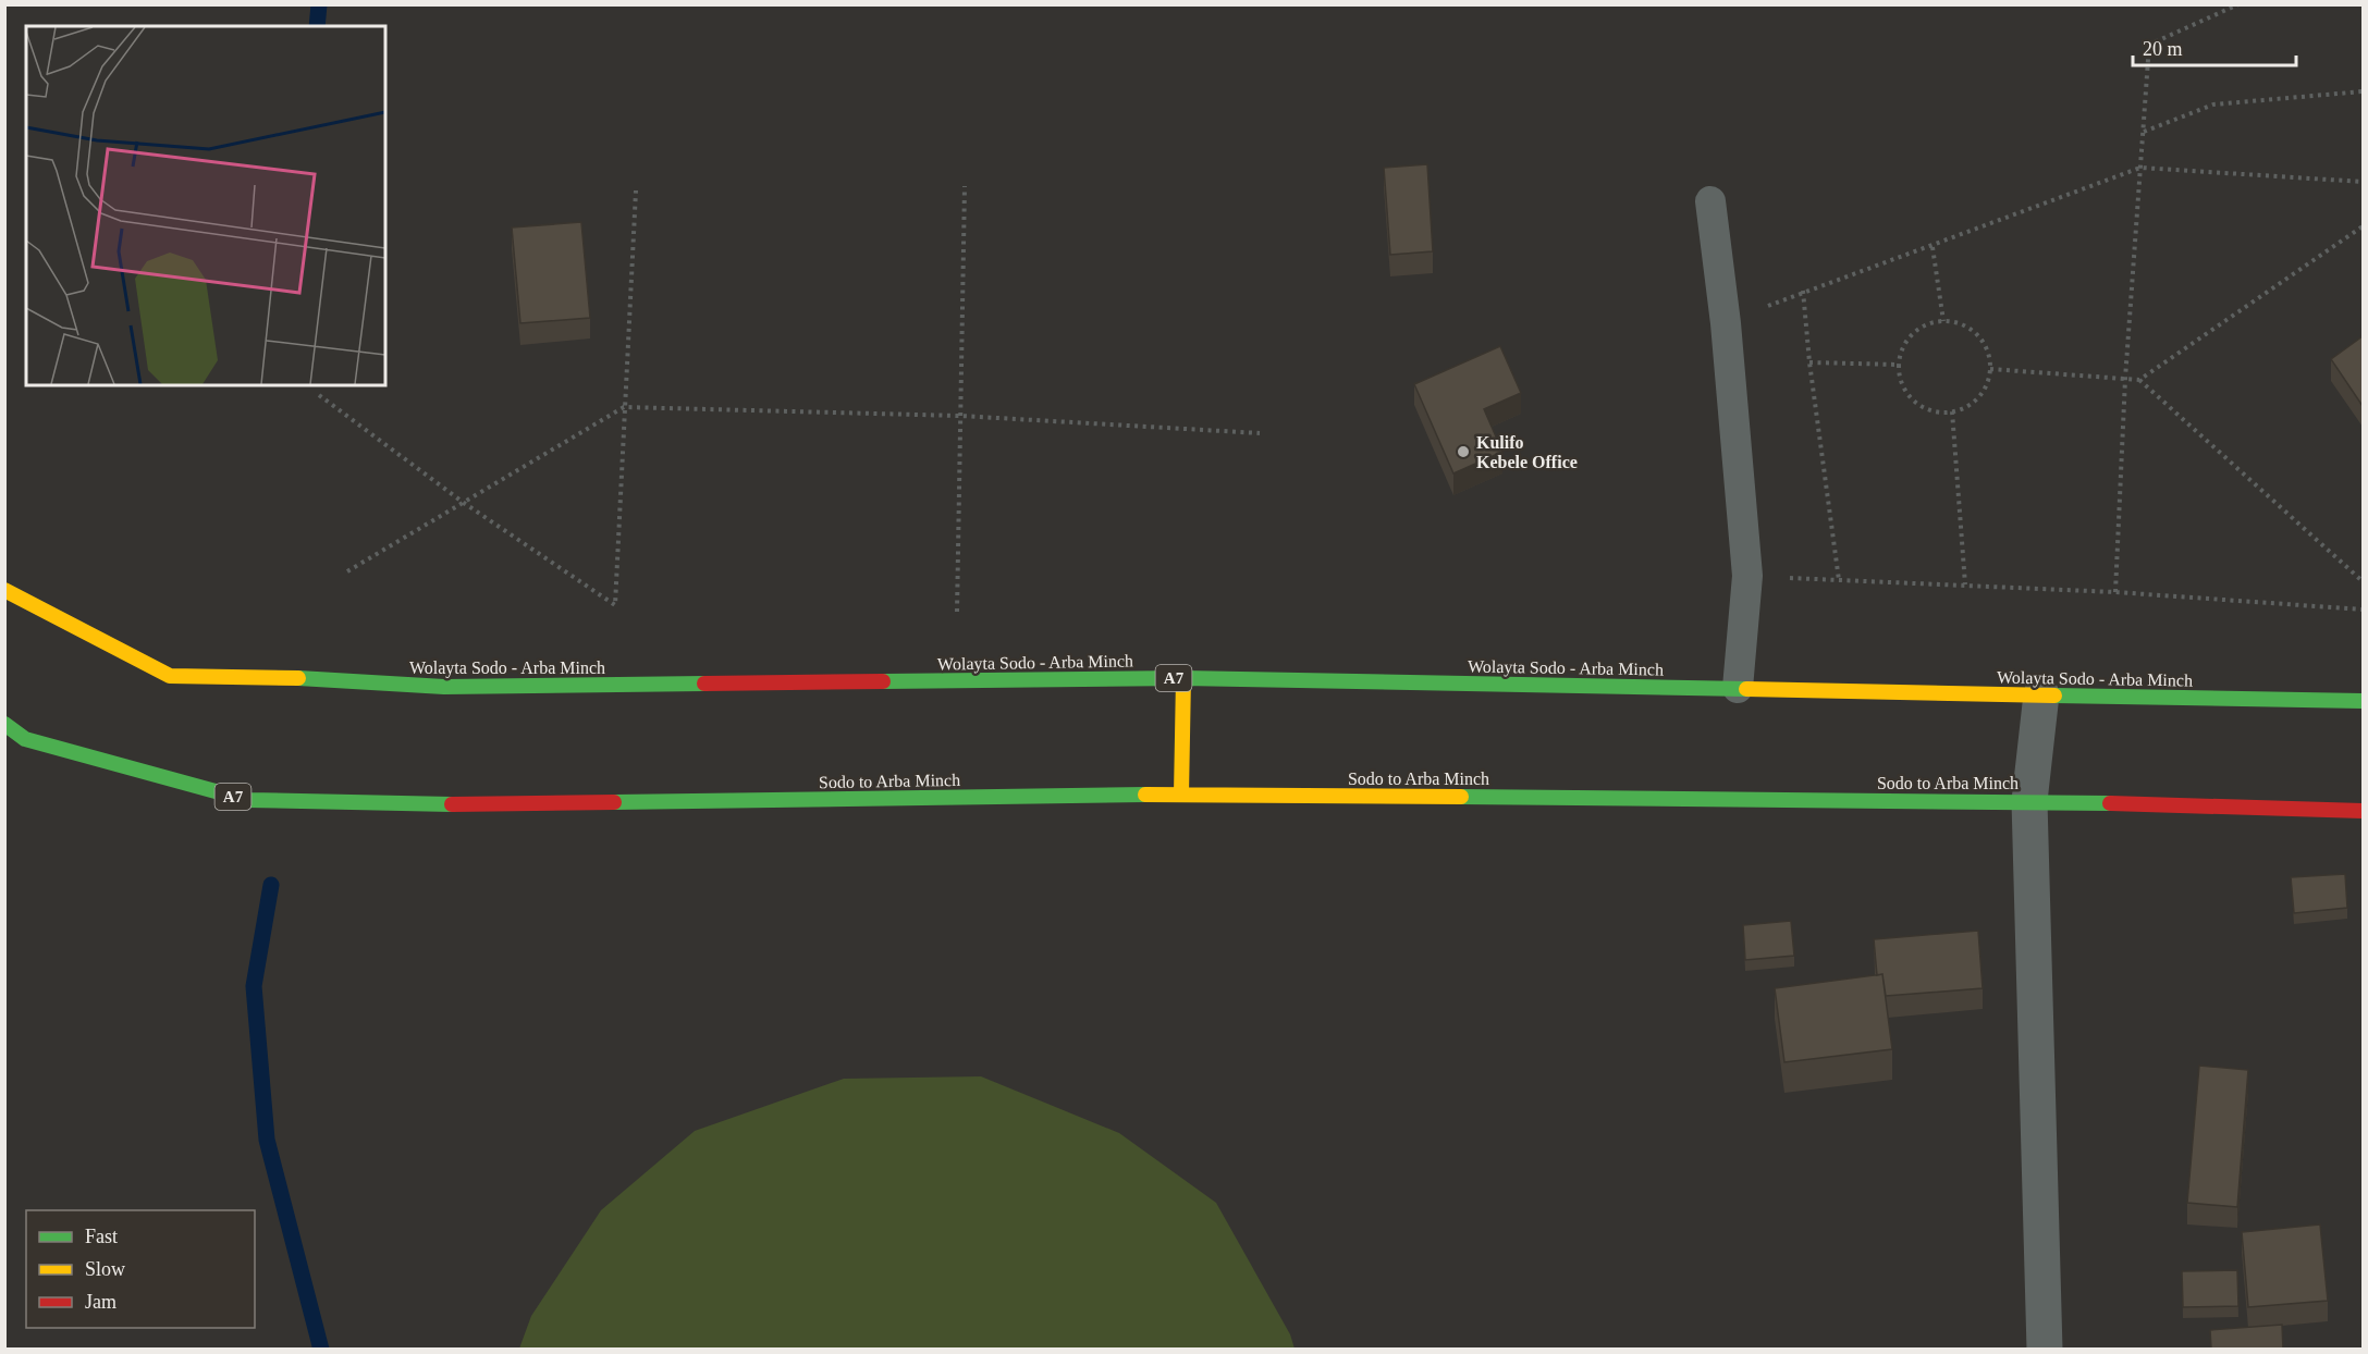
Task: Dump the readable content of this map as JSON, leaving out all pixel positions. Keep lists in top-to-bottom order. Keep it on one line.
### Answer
{"streets":{"highway":["Wolayta Sodo - Arba Minch","A7","Sodo to Arba Minch"]},"places":["Kulifo Kebele Office"],"legend":["Fast","Slow","Jam"],"scale_bar":"20 m"}
